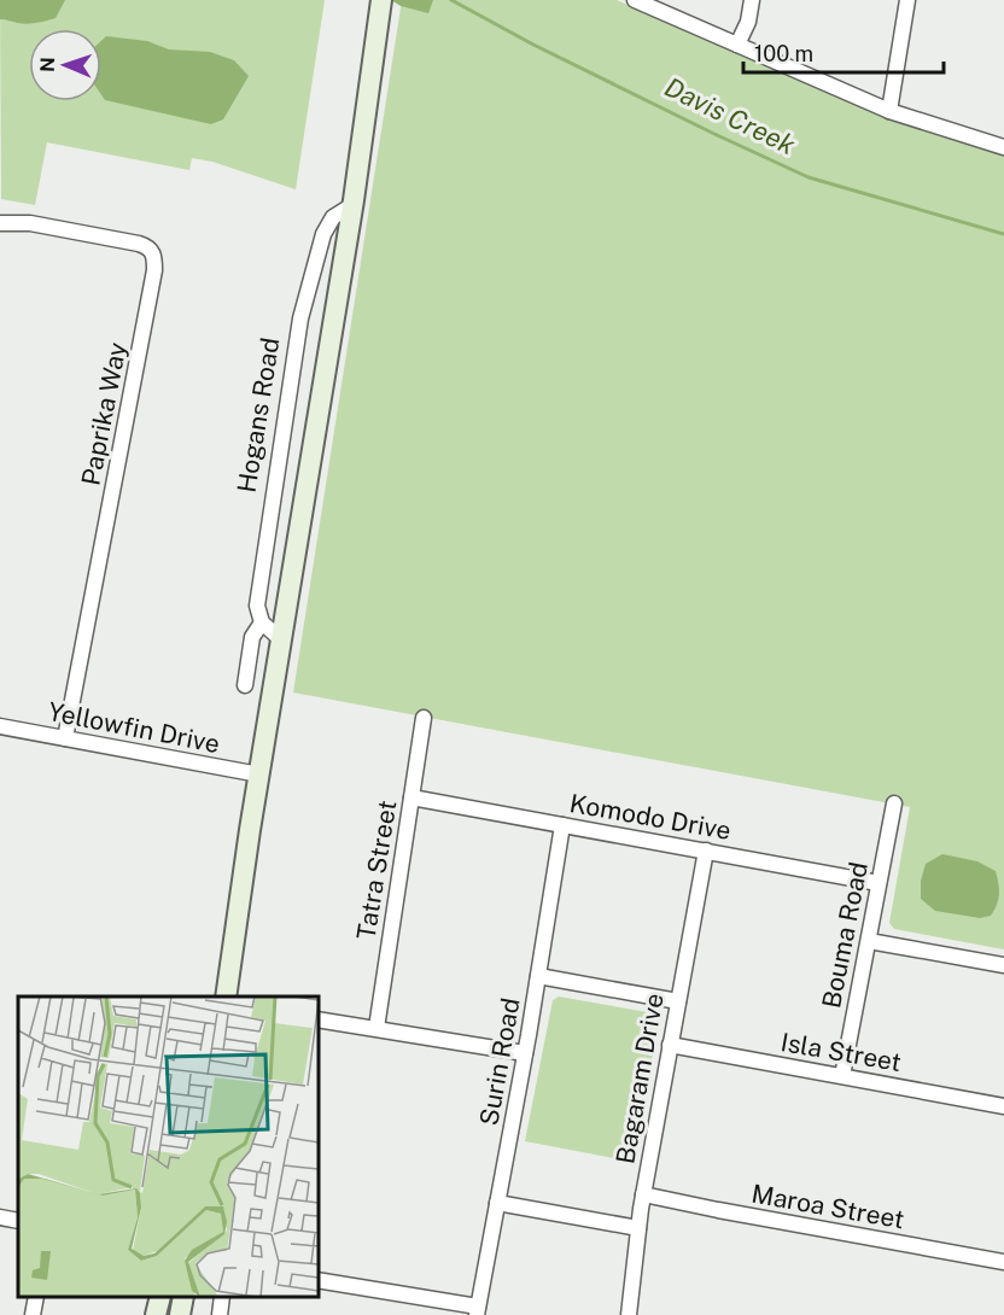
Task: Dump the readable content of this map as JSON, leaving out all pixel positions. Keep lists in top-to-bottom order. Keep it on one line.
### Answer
{"streets":{"street":["Paprika Way","Hogans Road","Yellowfin Drive","Komodo Drive","Tatra Street","Bouma Road","Isla Street","Surin Road","Bagaram Drive","Maroa Street"]},"crossings":[["Paprika Way","Yellowfin Drive"],["Komodo Drive","Tatra Street"],["Komodo Drive","Bouma Road"],["Komodo Drive","Surin Road"],["Komodo Drive","Bagaram Drive"],["Bouma Road","Isla Street"],["Isla Street","Bagaram Drive"],["Bagaram Drive","Maroa Street"]],"water":["Davis Creek"],"scale_bar":"100 m","north":"left"}
